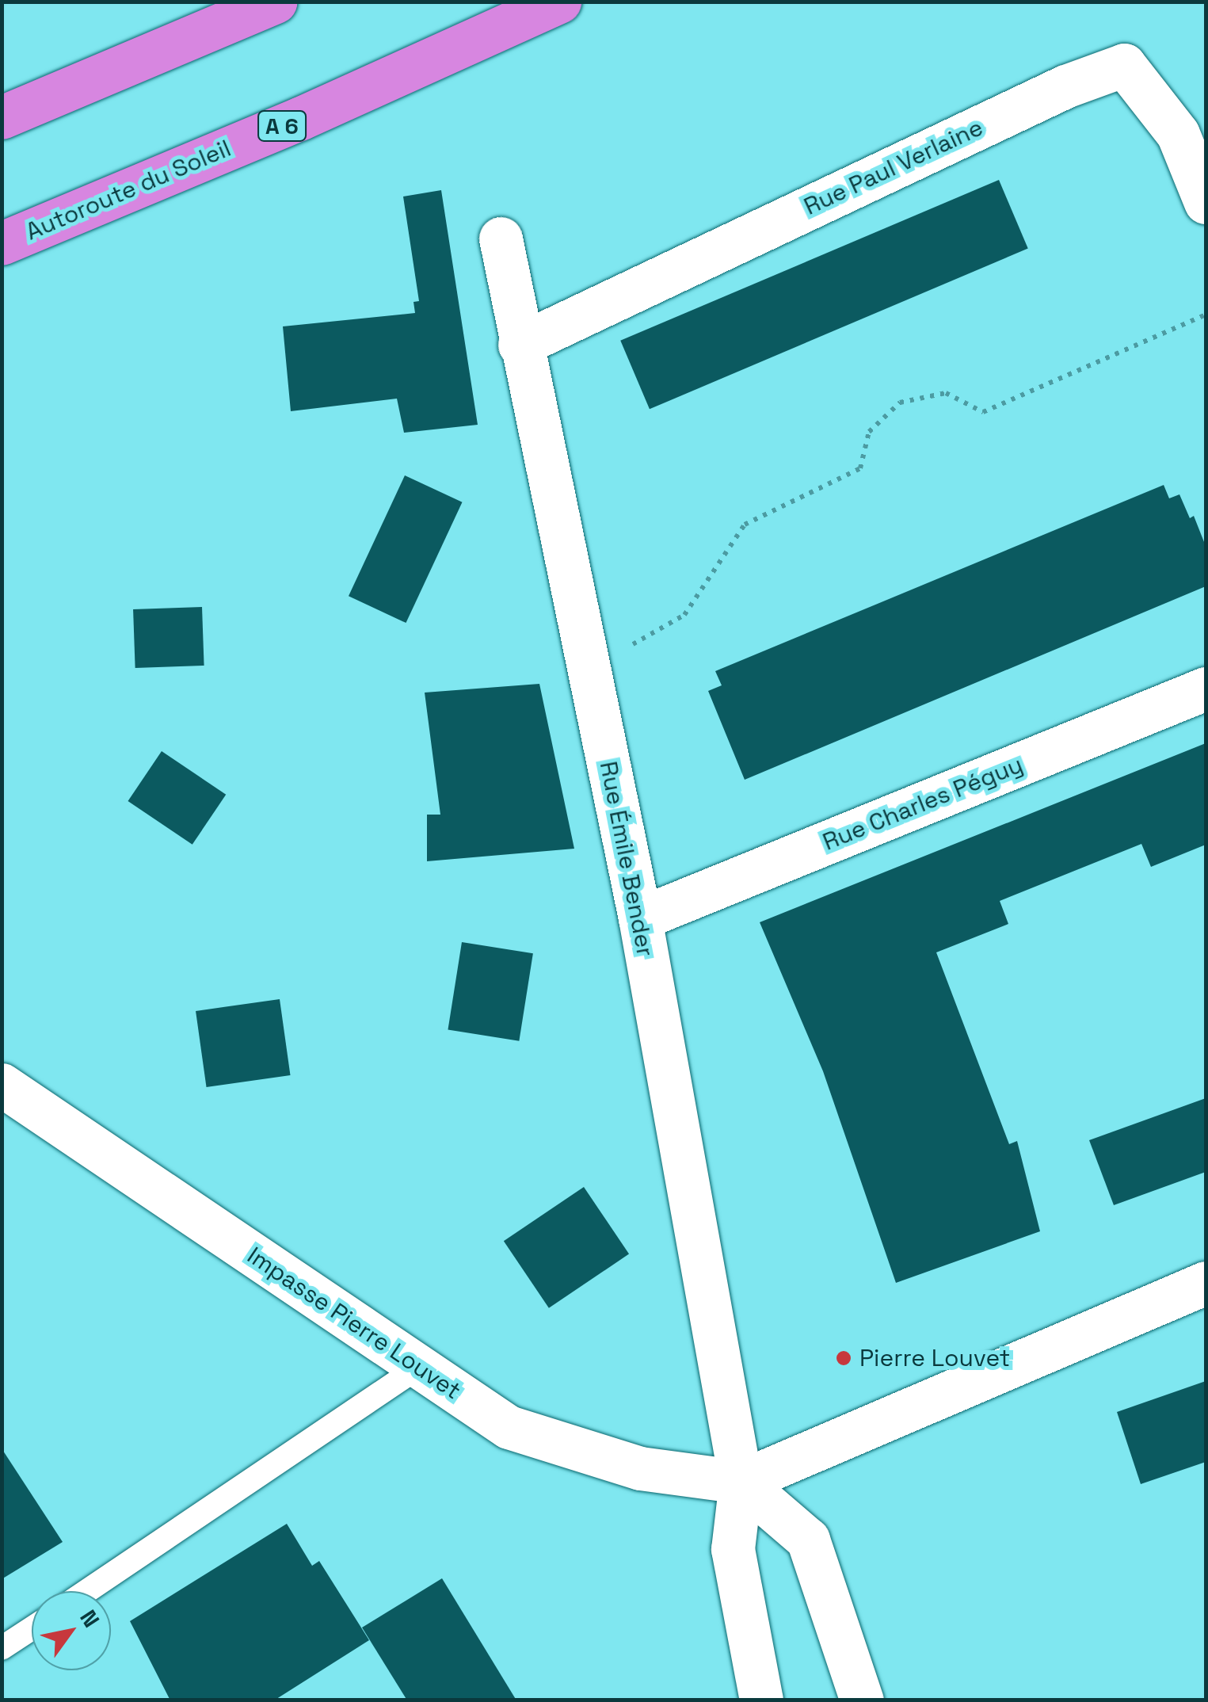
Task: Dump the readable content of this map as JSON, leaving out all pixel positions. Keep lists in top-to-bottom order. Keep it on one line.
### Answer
{"streets":{"highway":["A 6","Autoroute du Soleil"],"street":["Rue Paul Verlaine","Rue Charles Péguy","Rue Émile Bender","Impasse Pierre Louvet"]},"crossings":[["Rue Paul Verlaine","Rue Émile Bender"],["Rue Charles Péguy","Rue Émile Bender"],["Rue Émile Bender","Impasse Pierre Louvet"]],"places":["Pierre Louvet"],"north":"top right"}
